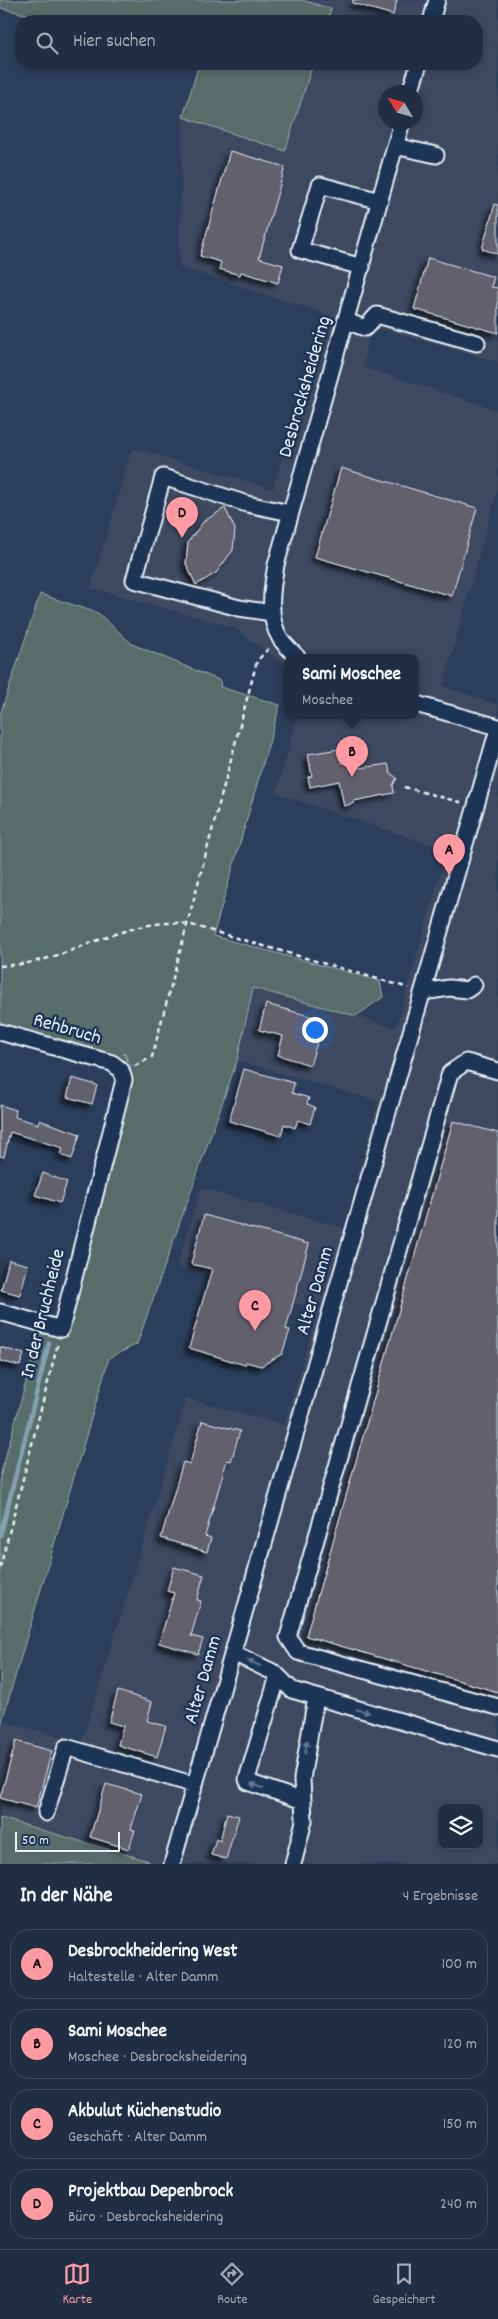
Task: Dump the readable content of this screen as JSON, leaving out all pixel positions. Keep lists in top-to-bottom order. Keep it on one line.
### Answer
{"streets":{"street":["Desbrocksheidering","Rehbruch","Alter Damm","In der Bruchheide"]},"crossings":[["Rehbruch","In der Bruchheide"]],"scale_bar":"50 m","north":"top left","page":{"search":"Hier suchen","pins":["D","B","A","C"],"popup":["Sami Moschee","Moschee"],"scale":"50 m","heading":["In der Nähe","4 Ergebnisse"],"list":[{"mark":"A","name":"Desbrockheidering West","note":"Haltestelle · Alter Damm","value":"100 m"},{"mark":"B","name":"Sami Moschee","note":"Moschee · Desbrocksheidering","value":"120 m"},{"mark":"C","name":"Akbulut Küchenstudio","note":"Geschäft · Alter Damm","value":"150 m"},{"mark":"D","name":"Projektbau Depenbrock","note":"Büro · Desbrocksheidering","value":"240 m"}],"nav":["Karte","Route","Gespeichert"]}}
